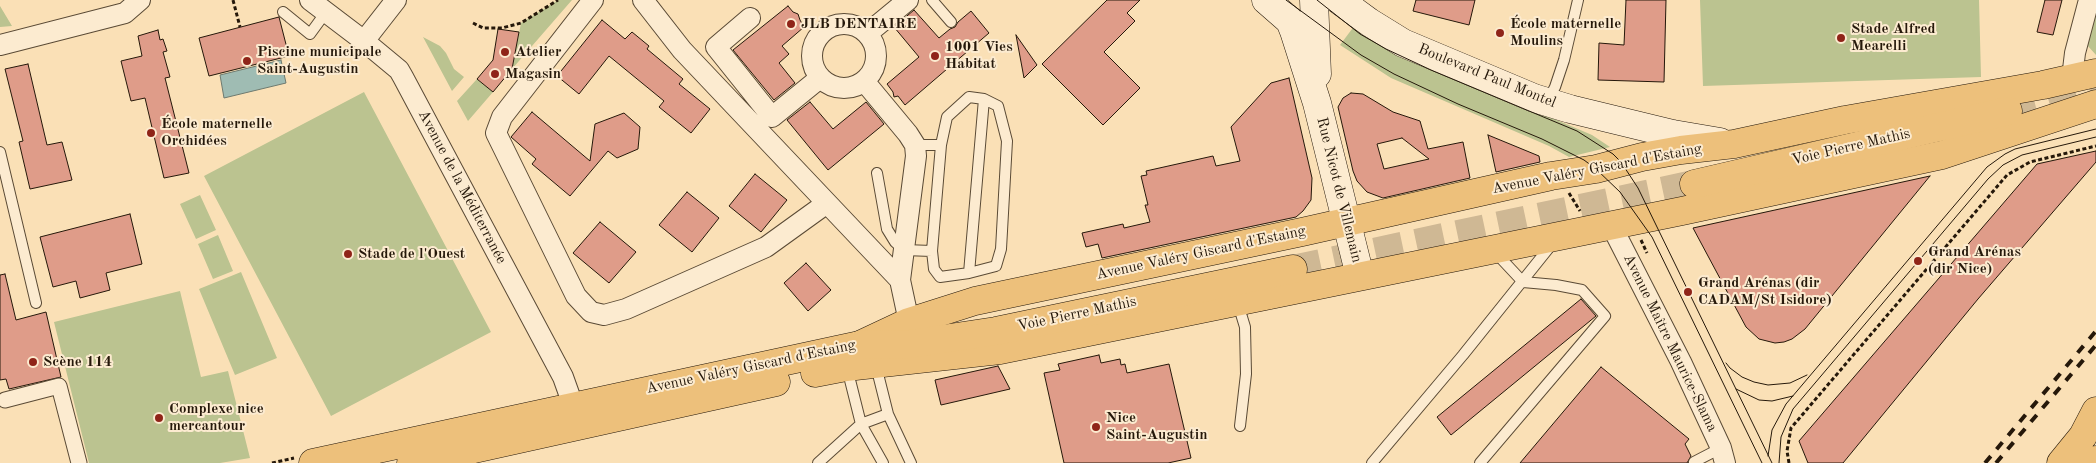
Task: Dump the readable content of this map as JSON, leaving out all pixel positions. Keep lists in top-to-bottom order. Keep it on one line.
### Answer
{"streets":{"main road":["Boulevard Paul Montel","Voie Pierre Mathis","Avenue Valéry Giscard d'Estaing","Rue Nicot de Villemain"],"street":["Avenue de la Méditerranée","Avenue Maître Maurice-Slama"]},"crossings":[["Boulevard Paul Montel","Avenue Valéry Giscard d'Estaing"],["Voie Pierre Mathis","Avenue Valéry Giscard d'Estaing"],["Avenue Valéry Giscard d'Estaing","Avenue de la Méditerranée"],["Avenue Valéry Giscard d'Estaing","Rue Nicot de Villemain"],["Avenue Valéry Giscard d'Estaing","Avenue Maître Maurice-Slama"]],"places":["JLB DENTAIRE","École maternelle Moulins","Stade Alfred Mearelli","Atelier","1001 Vies Habitat","Piscine municipale Saint-Augustin","Magasin","École maternelle Orchidées","Stade de l'Ouest","Grand Arénas (dir Nice)","Grand Arénas (dir CADAM/St Isidore)","Scène 114","Complexe nice mercantour","Nice Saint-Augustin"]}
